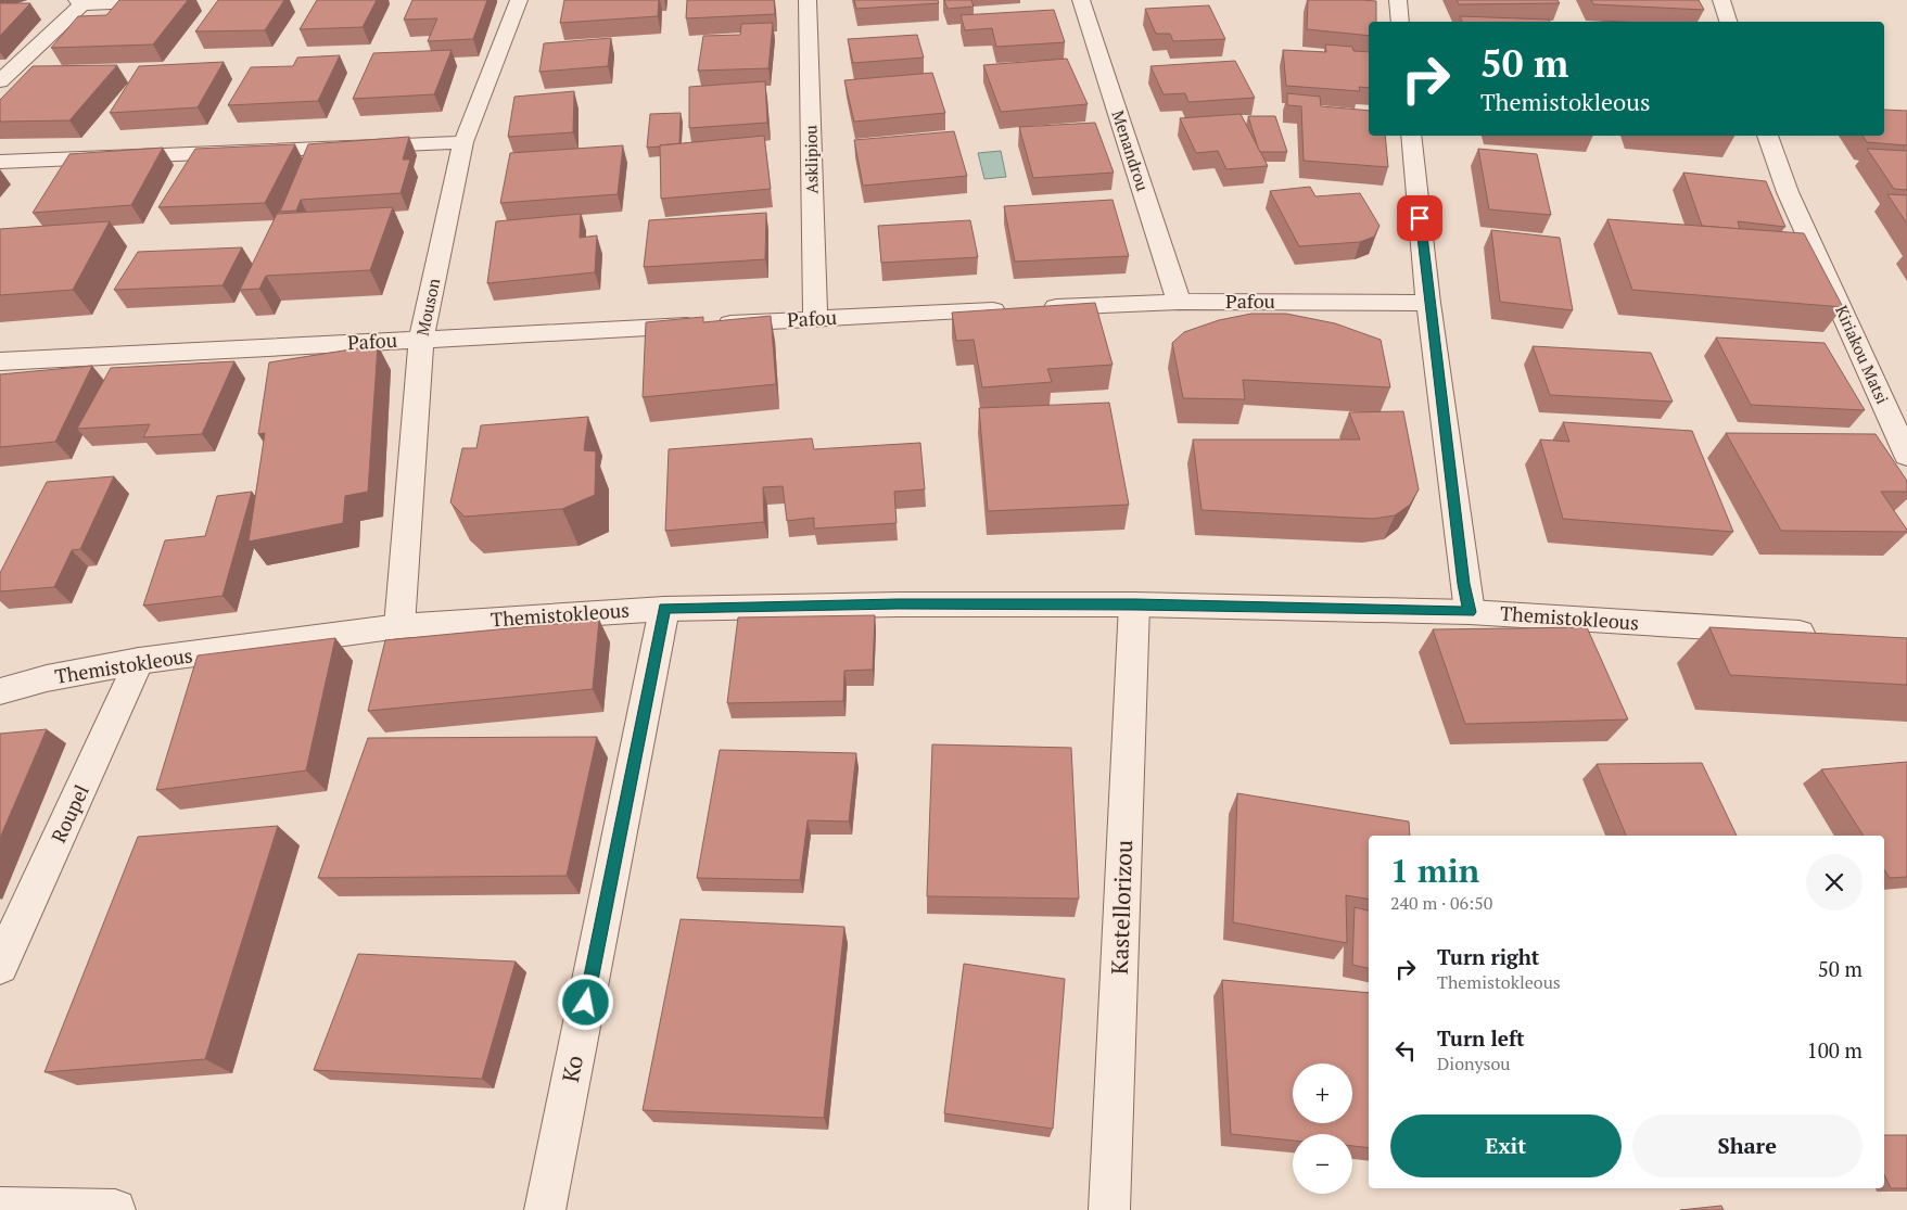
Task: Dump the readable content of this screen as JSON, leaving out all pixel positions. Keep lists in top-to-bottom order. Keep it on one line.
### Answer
{"streets":{"street":["Menandrou","Asklipiou","Pafou","Mouson","Kiriakou Matsi","Themistokleous","Roupel","Kastellorizou","Ko"]},"crossings":[["Menandrou","Pafou"],["Asklipiou","Pafou"],["Pafou","Mouson"],["Mouson","Themistokleous"],["Themistokleous","Roupel"],["Themistokleous","Kastellorizou"],["Themistokleous","Ko"]],"page":{"turn":["50 m","Themistokleous"],"heading":["1 min","240 m · 06:50"],"list":[{"name":"Turn right","note":"Themistokleous","value":"50 m"},{"name":"Turn left","note":"Dionysou","value":"100 m"}],"map_buttons":["+","−"],"buttons":["Exit","Share"]}}
